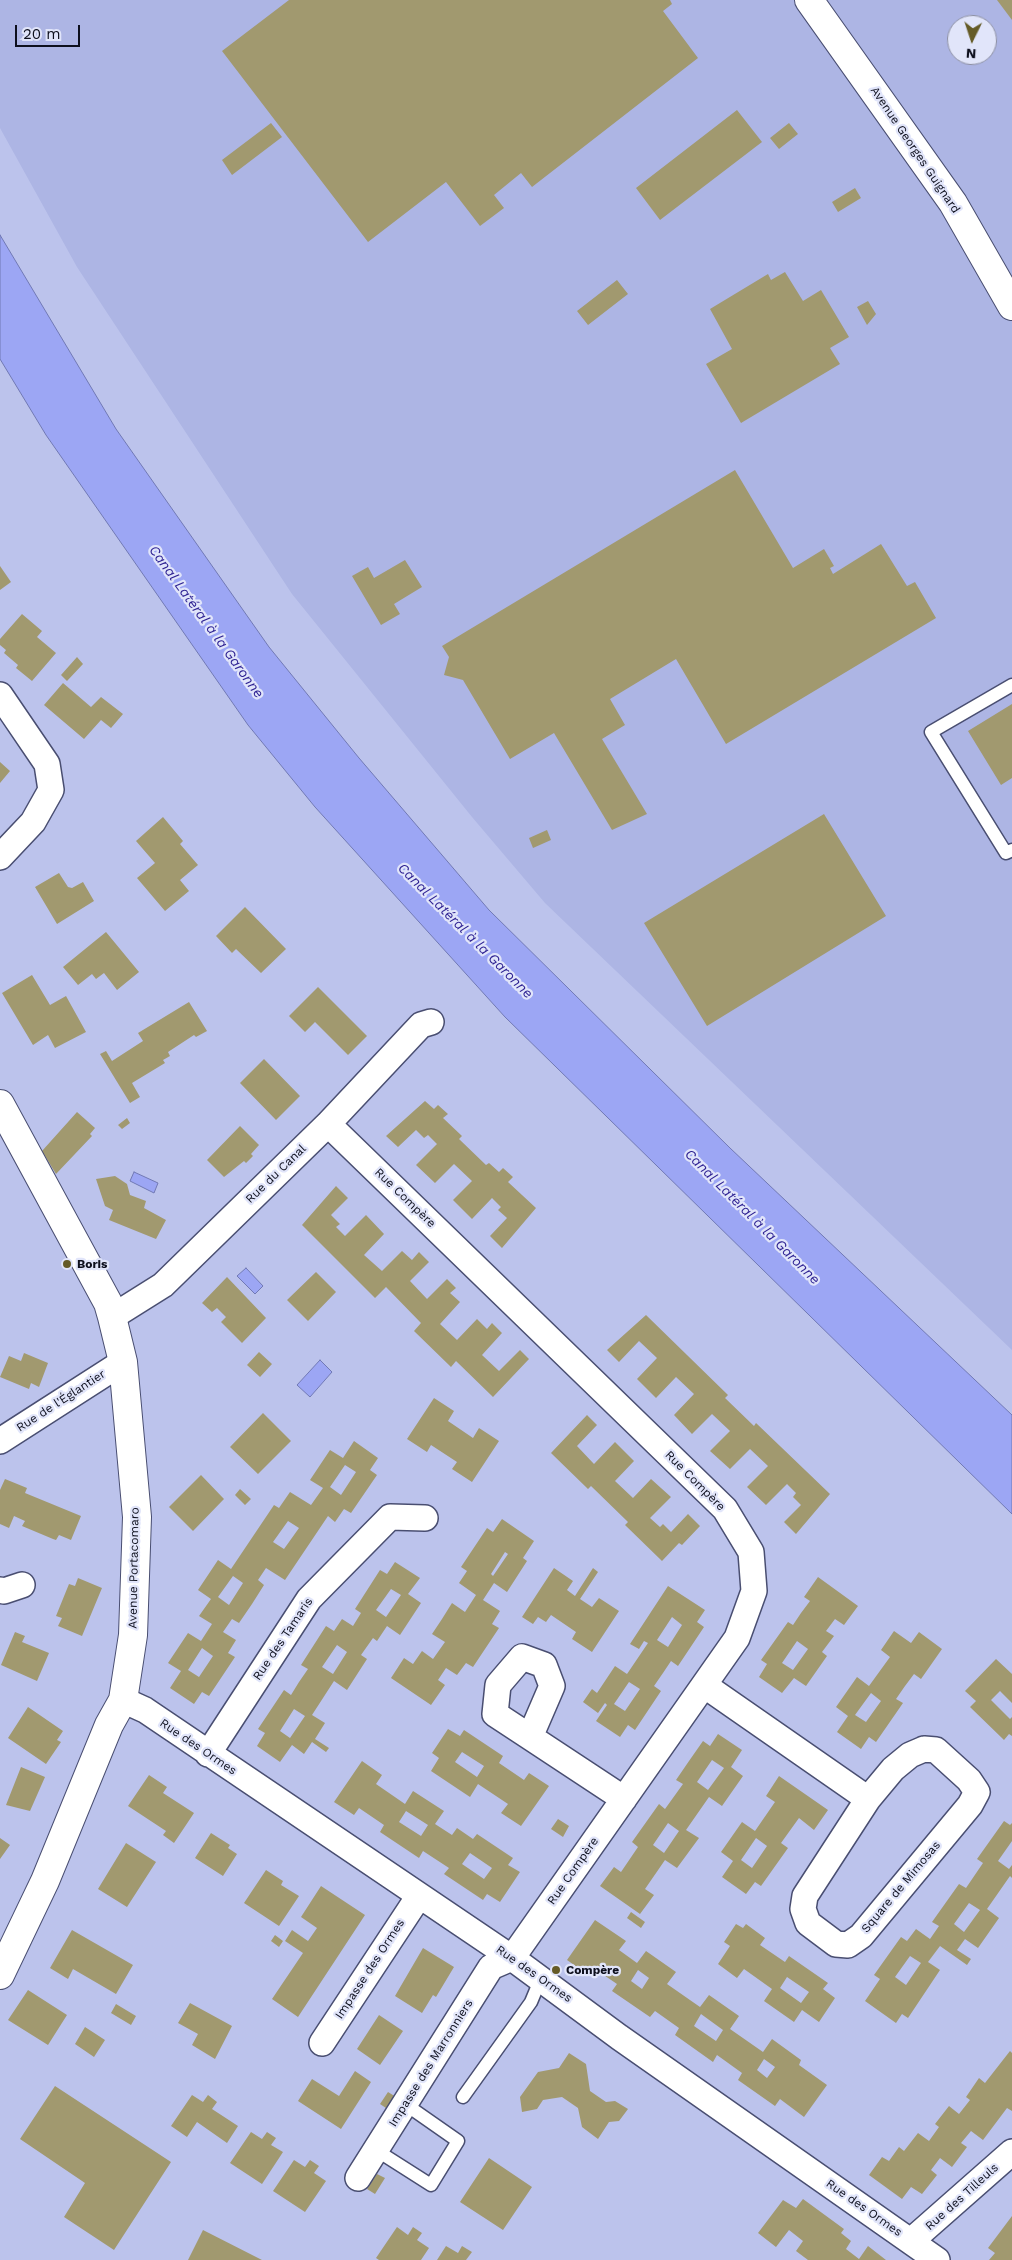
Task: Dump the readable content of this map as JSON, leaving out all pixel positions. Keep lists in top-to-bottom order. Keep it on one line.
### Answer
{"streets":{"street":["Avenue Georges Guignard","Rue du Canal","Rue Compère","Rue de l'Églantier","Avenue Portacomaro","Rue des Tamaris","Rue des Ormes","Square de Mimosas","Impasse des Ormes","Impasse des Marronniers","Rue des Tilleuls"]},"crossings":[["Rue du Canal","Rue Compère"],["Rue du Canal","Avenue Portacomaro"],["Rue Compère","Rue des Ormes"],["Rue Compère","Impasse des Marronniers"],["Rue de l'Églantier","Avenue Portacomaro"],["Avenue Portacomaro","Rue des Ormes"],["Rue des Tamaris","Rue des Ormes"],["Rue des Ormes","Impasse des Ormes"],["Rue des Ormes","Impasse des Marronniers"],["Rue des Ormes","Rue des Tilleuls"]],"water":["Canal Latéral à la Garonne"],"places":["Boris","Compère"],"scale_bar":"20 m","north":"bottom"}
